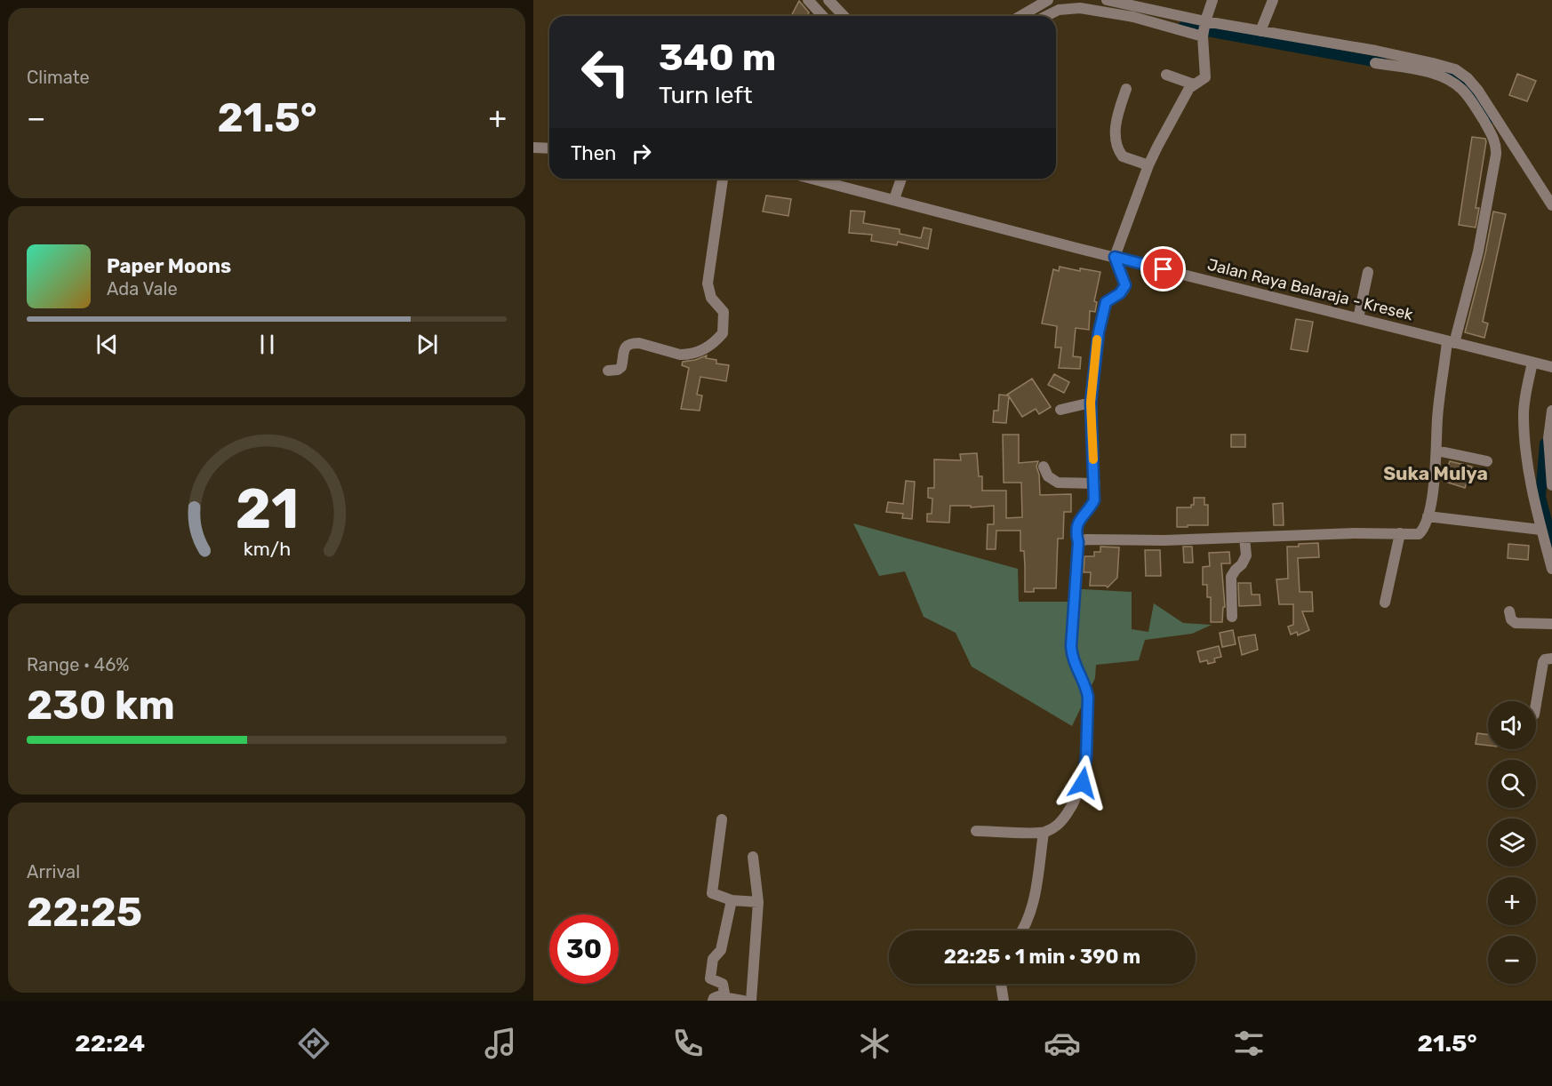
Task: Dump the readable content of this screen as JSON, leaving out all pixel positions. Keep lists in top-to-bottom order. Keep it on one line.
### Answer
{"streets":{"street":["Jalan Raya Balaraja - Kresek"]},"districts":["Suka Mulya"],"page":{"tile":["Climate",["Range · 46%","230 km"],["Arrival","22:25"]],"turn":["340 m","Turn left"],"heat":["−","21.5°","+"],"then":"Then","song":["Paper Moons","Ada Vale"],"map_buttons":["+","−"],"limit":"30","trip":"22:25 · 1 min · 390 m","tabs":["22:24","21.5°"],"gauge":["21","km/h"]}}
